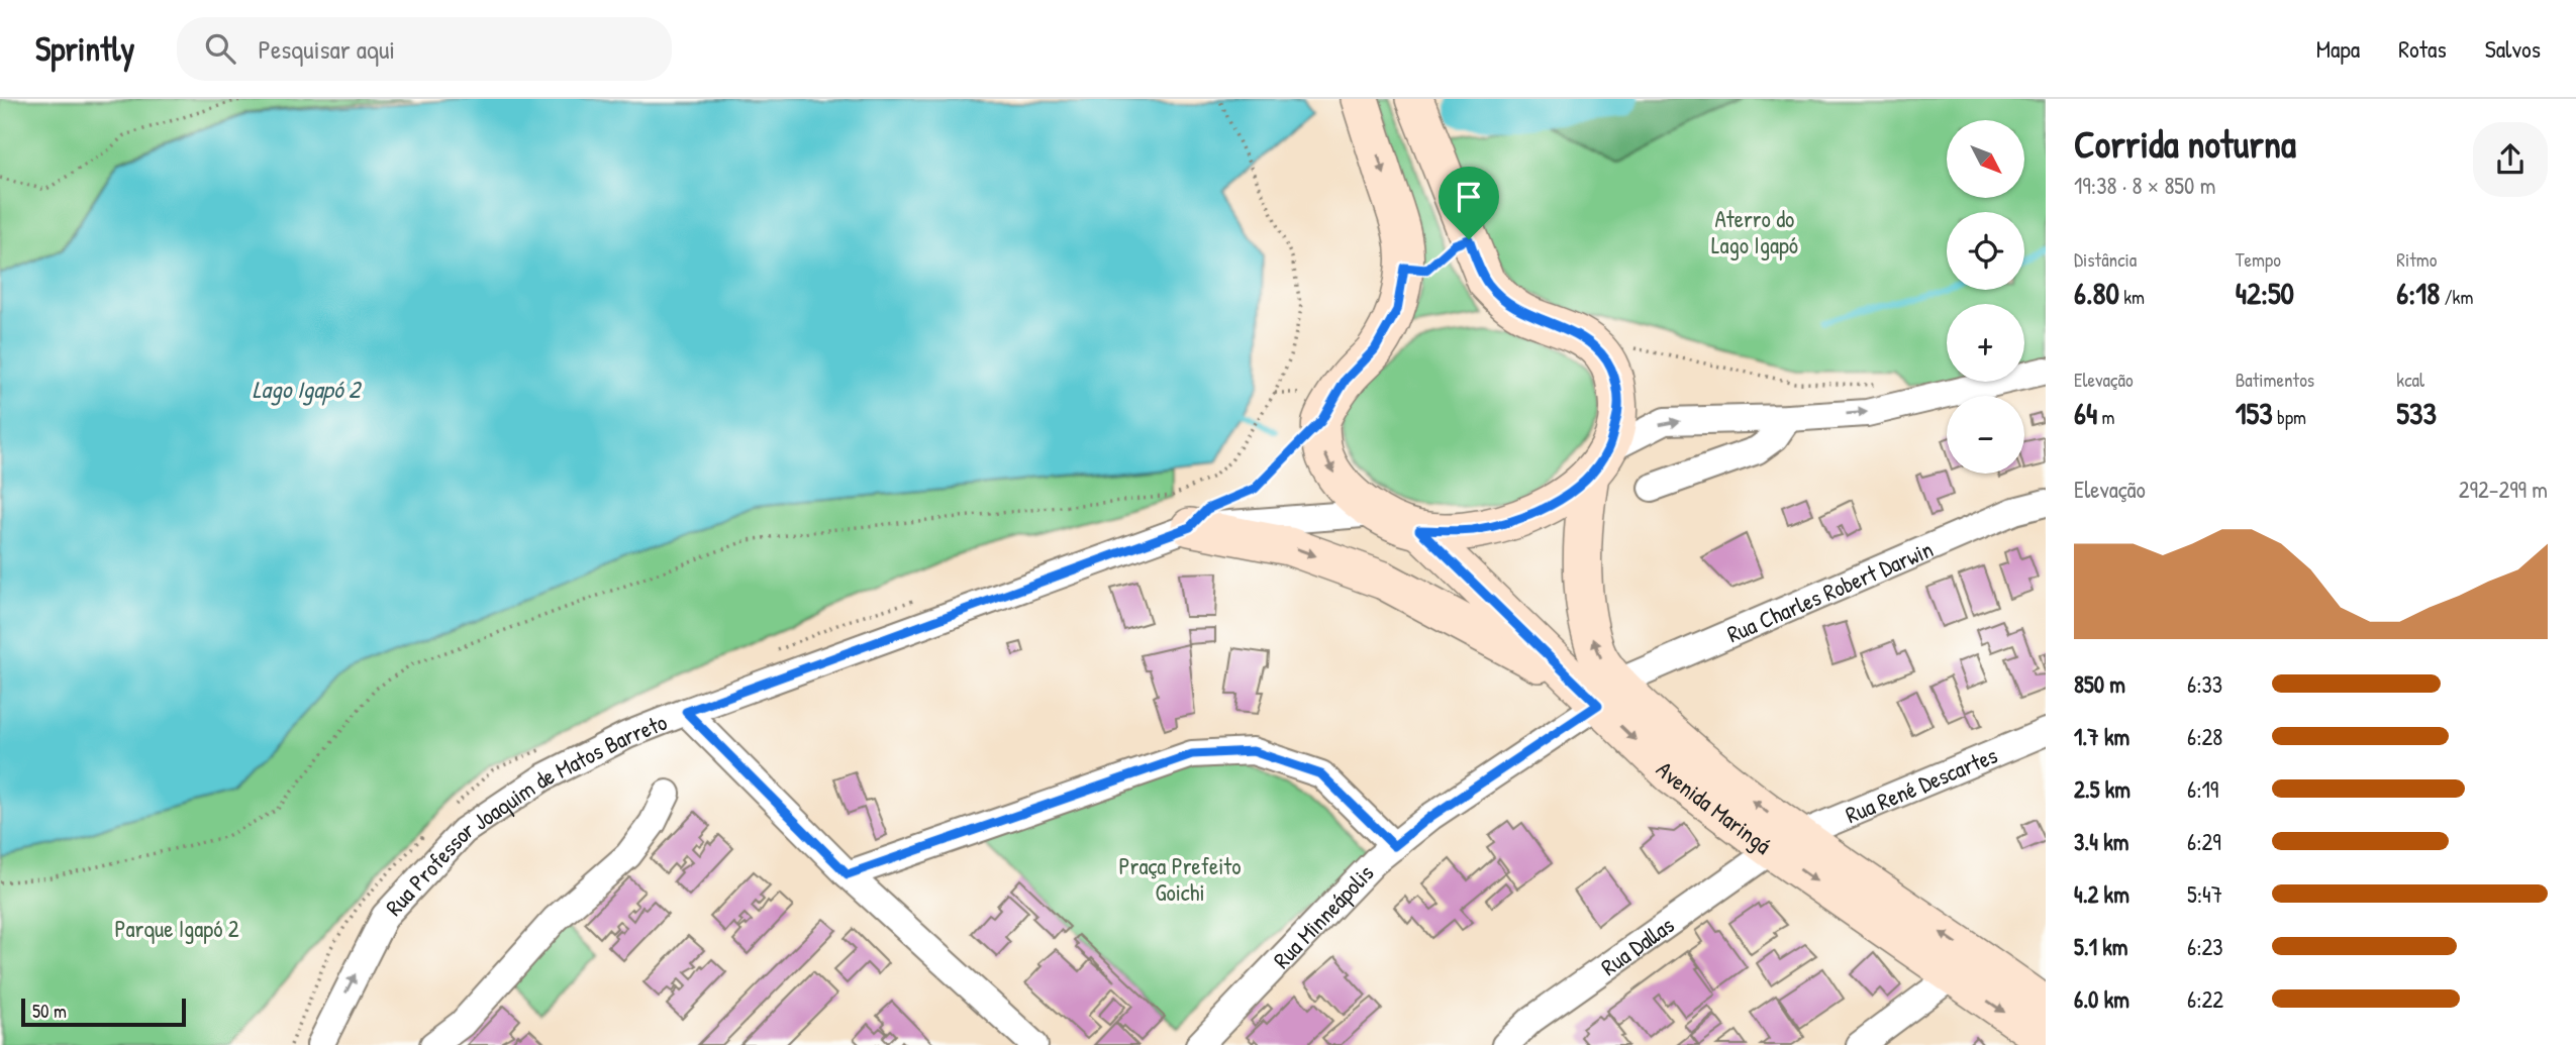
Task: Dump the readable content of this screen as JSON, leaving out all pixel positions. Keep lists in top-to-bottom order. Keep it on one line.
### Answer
{"streets":{"main road":["Avenida Maringá"],"street":["Rua Charles Robert Darwin","Rua René Descartes","Rua Professor Joaquim de Matos Barreto","Rua Minneápolis","Rua Dallas"]},"crossings":[["Rua Charles Robert Darwin","Avenida Maringá"],["Rua Charles Robert Darwin","Rua Minneápolis"],["Rua René Descartes","Avenida Maringá"],["Rua René Descartes","Rua Dallas"],["Avenida Maringá","Rua Professor Joaquim de Matos Barreto"],["Avenida Maringá","Rua Minneápolis"],["Avenida Maringá","Rua Dallas"]],"water":["Lago Igapó 2"],"parks":["Aterro do Lago Igapó","Praça Prefeito Goichi","Parque Igapó 2"],"scale_bar":"50 m","north":"bottom right","page":{"header":"Sprintly","search":"Pesquisar aqui","nav":["Mapa","Rotas","Salvos"],"heading":["Corrida noturna","19:38 · 8 × 850 m"],"map_buttons":["+","−"],"stats":[["Distância","6.80 km"],["Tempo","42:50"],["Ritmo","6:18 /km"],["Elevação","64 m"],["Batimentos","153 bpm"],["kcal","533"]],"chart":["Elevação","292–299 m"],"list":[{"name":"850 m","note":"6:33"},{"name":"1.7 km","note":"6:28"},{"name":"2.5 km","note":"6:19"},{"name":"3.4 km","note":"6:29"},{"name":"4.2 km","note":"5:47"},{"name":"5.1 km","note":"6:23"},{"name":"6.0 km","note":"6:22"}],"scale":"50 m"}}
